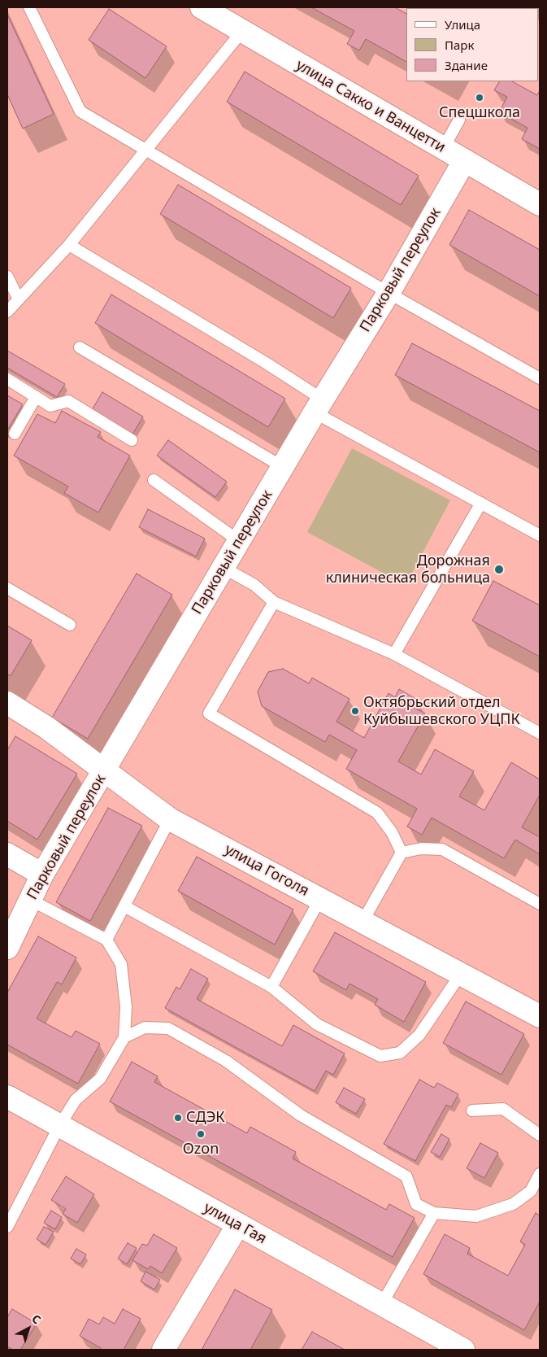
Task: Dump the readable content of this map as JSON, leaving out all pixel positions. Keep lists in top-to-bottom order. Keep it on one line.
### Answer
{"streets":{"street":["улица Сакко и Ванцетти","Парковый переулок","улица Гоголя","улица Гая"]},"crossings":[["улица Сакко и Ванцетти","Парковый переулок"],["Парковый переулок","улица Гоголя"]],"places":["Спецшкола","Дорожная клиническая больница","Октябрьский отдел Куйбышевского УЦПК","СДЭК","Ozon"],"legend":["Улица","Парк","Здание"],"north":"top right"}
